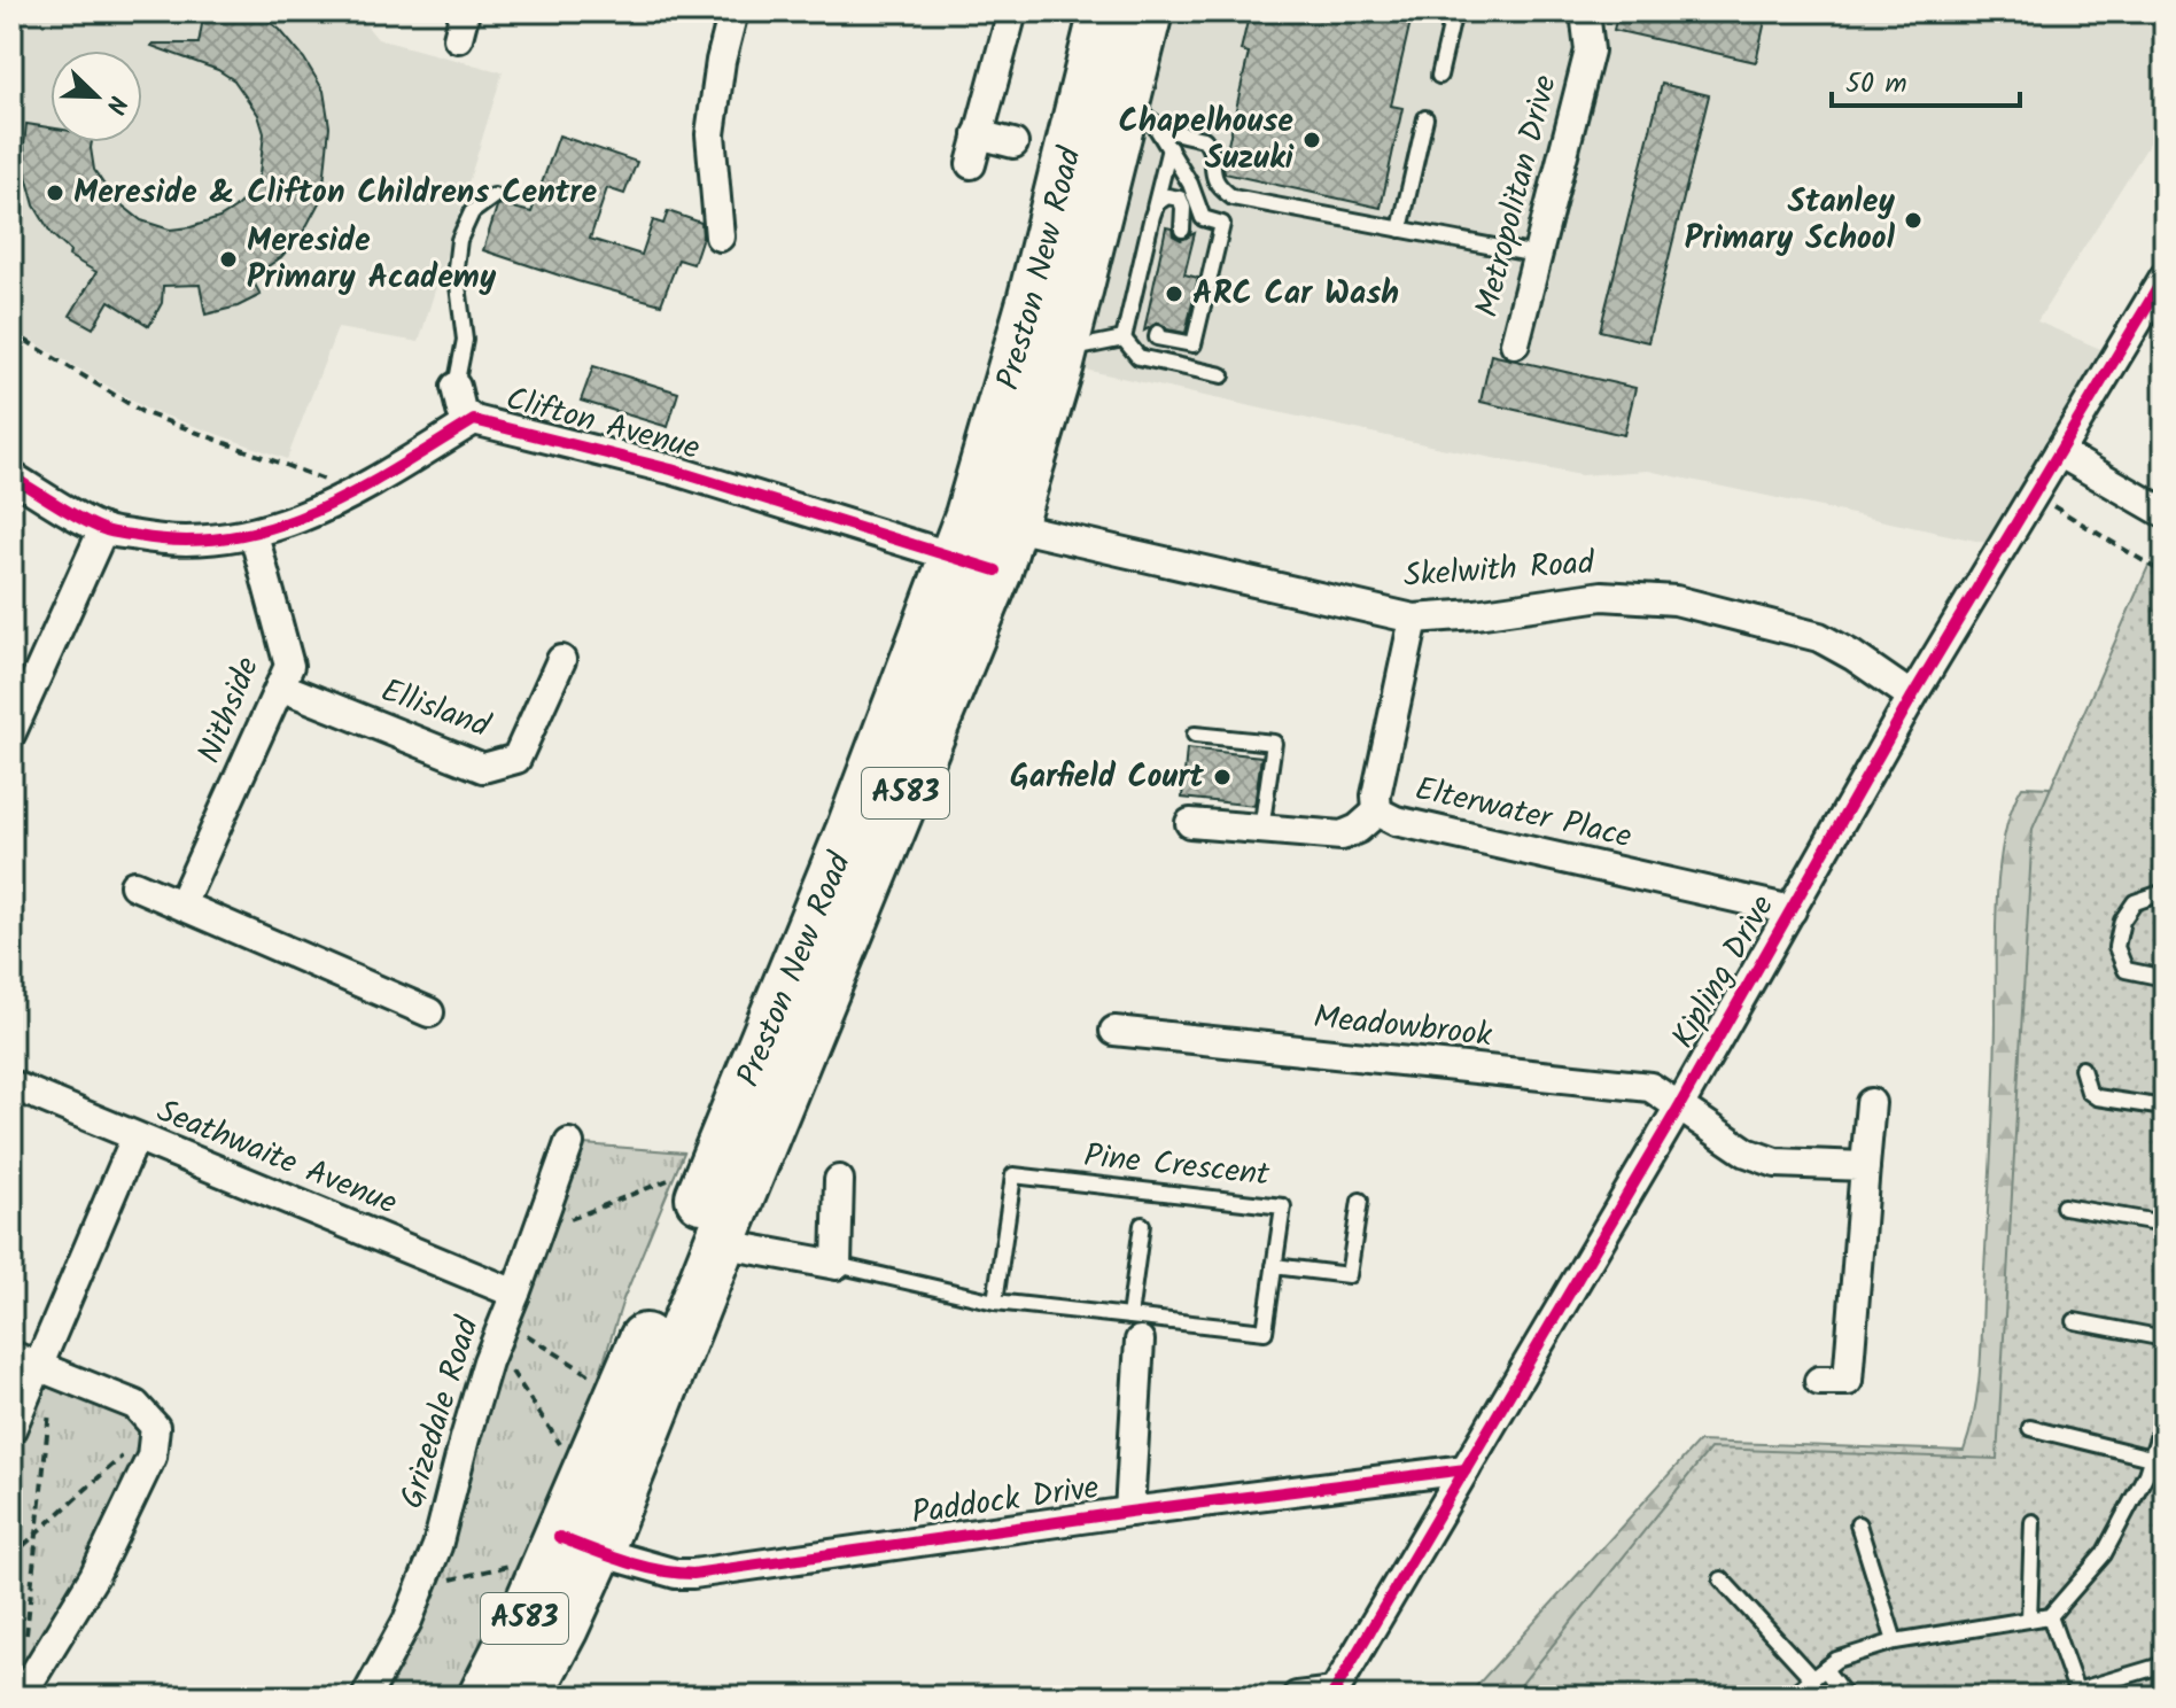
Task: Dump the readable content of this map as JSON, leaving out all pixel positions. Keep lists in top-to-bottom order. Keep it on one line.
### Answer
{"streets":{"highway":["Preston New Road","A583"],"street":["Metropolitan Drive","Clifton Avenue","Skelwith Road","Ellisland","Nithside","Elterwater Place","Kipling Drive","Meadowbrook","Seathwaite Avenue","Grizedale Road","Paddock Drive"],"lane":["Pine Crescent"]},"crossings":[["Preston New Road","Clifton Avenue"],["Preston New Road","Skelwith Road"],["Preston New Road","Paddock Drive"],["Clifton Avenue","Skelwith Road"],["Clifton Avenue","Nithside"],["Skelwith Road","Kipling Drive"],["Ellisland","Nithside"],["Elterwater Place","Kipling Drive"],["Kipling Drive","Meadowbrook"],["Kipling Drive","Paddock Drive"],["Seathwaite Avenue","Grizedale Road"]],"places":["Chapelhouse Suzuki","Mereside & Clifton Childrens Centre","Stanley Primary School","Mereside Primary Academy","ARC Car Wash","Garfield Court"],"scale_bar":"50 m","north":"bottom right"}
